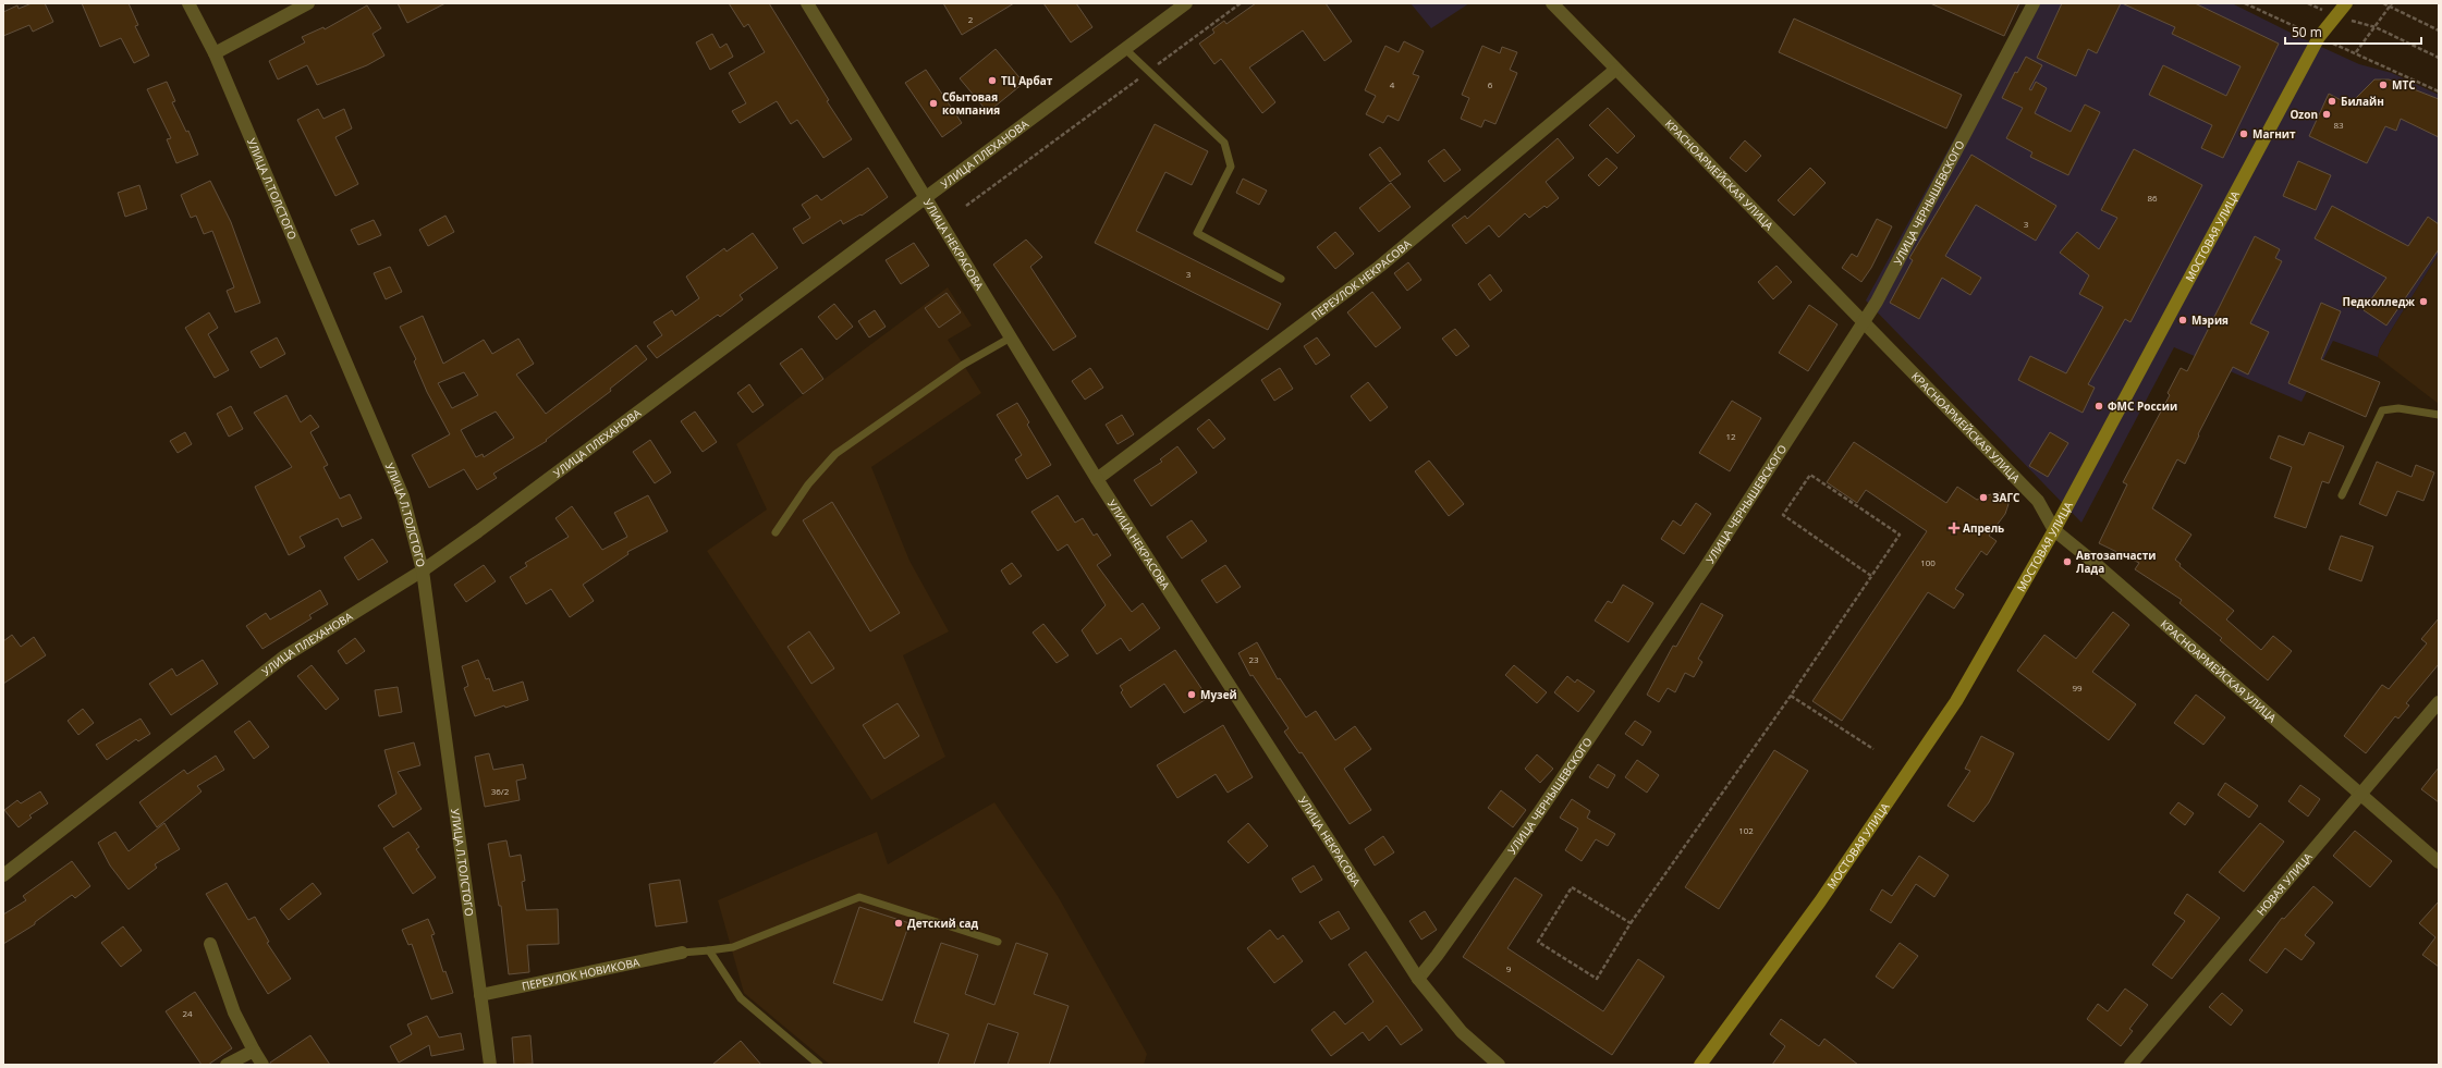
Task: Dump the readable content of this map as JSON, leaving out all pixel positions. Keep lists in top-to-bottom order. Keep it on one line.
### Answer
{"streets":{"main road":["МОСТОВАЯ УЛИЦА"],"street":["УЛИЦА ПЛЕХАНОВА","КРАСНОАРМЕЙСКАЯ УЛИЦА","УЛИЦА Л.ТОЛСТОГО","УЛИЦА ЧЕРНЫШЕВСКОГО","УЛИЦА НЕКРАСОВА","ПЕРЕУЛОК НЕКРАСОВА","НОВАЯ УЛИЦА","ПЕРЕУЛОК НОВИКОВА"]},"crossings":[["УЛИЦА ПЛЕХАНОВА","УЛИЦА Л.ТОЛСТОГО"],["УЛИЦА ПЛЕХАНОВА","УЛИЦА НЕКРАСОВА"],["КРАСНОАРМЕЙСКАЯ УЛИЦА","УЛИЦА ЧЕРНЫШЕВСКОГО"],["КРАСНОАРМЕЙСКАЯ УЛИЦА","МОСТОВАЯ УЛИЦА"],["КРАСНОАРМЕЙСКАЯ УЛИЦА","ПЕРЕУЛОК НЕКРАСОВА"],["КРАСНОАРМЕЙСКАЯ УЛИЦА","НОВАЯ УЛИЦА"],["УЛИЦА Л.ТОЛСТОГО","ПЕРЕУЛОК НОВИКОВА"],["УЛИЦА ЧЕРНЫШЕВСКОГО","УЛИЦА НЕКРАСОВА"],["УЛИЦА НЕКРАСОВА","ПЕРЕУЛОК НЕКРАСОВА"]],"places":{"other":["ТЦ Арбат","МТС","Билайн","Сбытовая компания","Ozon","Магнит","Педколледж","Мэрия","ФМС России","ЗАГС","Автозапчасти Лада","Музей","Детский сад"],"health":["Апрель"]},"house_numbers":["2","4","6","83","86","3","3","12","100","23","99","36/2","102","9","24"],"scale_bar":"50 m"}
